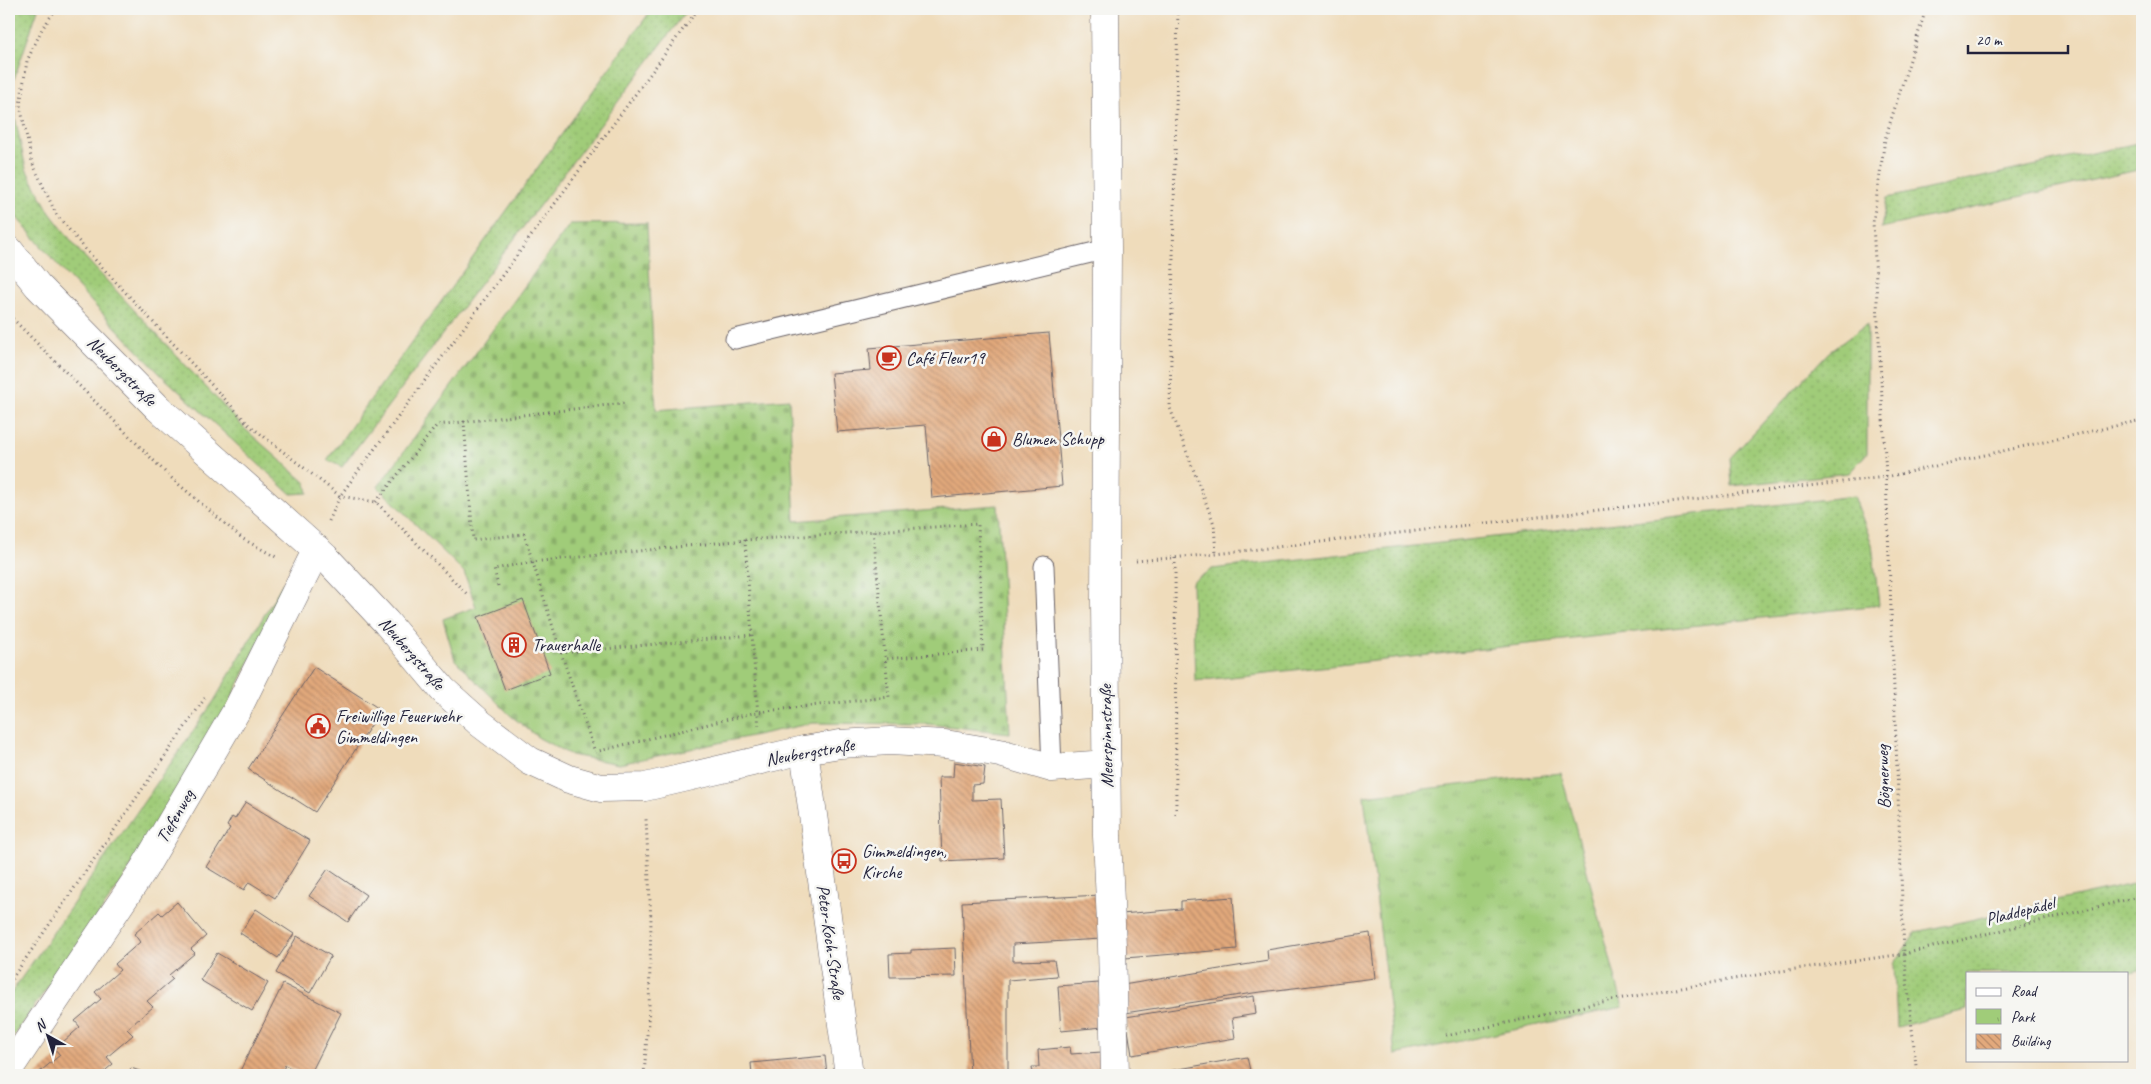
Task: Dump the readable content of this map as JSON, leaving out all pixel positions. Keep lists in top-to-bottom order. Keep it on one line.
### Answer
{"streets":{"street":["Neubergstraße","Meerspinnstraße","Tiefenweg","Peter-Koch-Straße"],"path":["Bögnerweg","Pladdepädel"]},"crossings":[["Neubergstraße","Meerspinnstraße"],["Neubergstraße","Tiefenweg"],["Neubergstraße","Peter-Koch-Straße"],["Bögnerweg","Pladdepädel"]],"places":{"cafe":["Café Fleur19"],"shop":["Blumen Schupp"],"building":["Trauerhalle"],"public building":["Freiwillige Feuerwehr Gimmeldingen"],"bus stop":["Gimmeldingen, Kirche"]},"legend":["Road","Park","Building"],"scale_bar":"20 m","north":"top left"}
